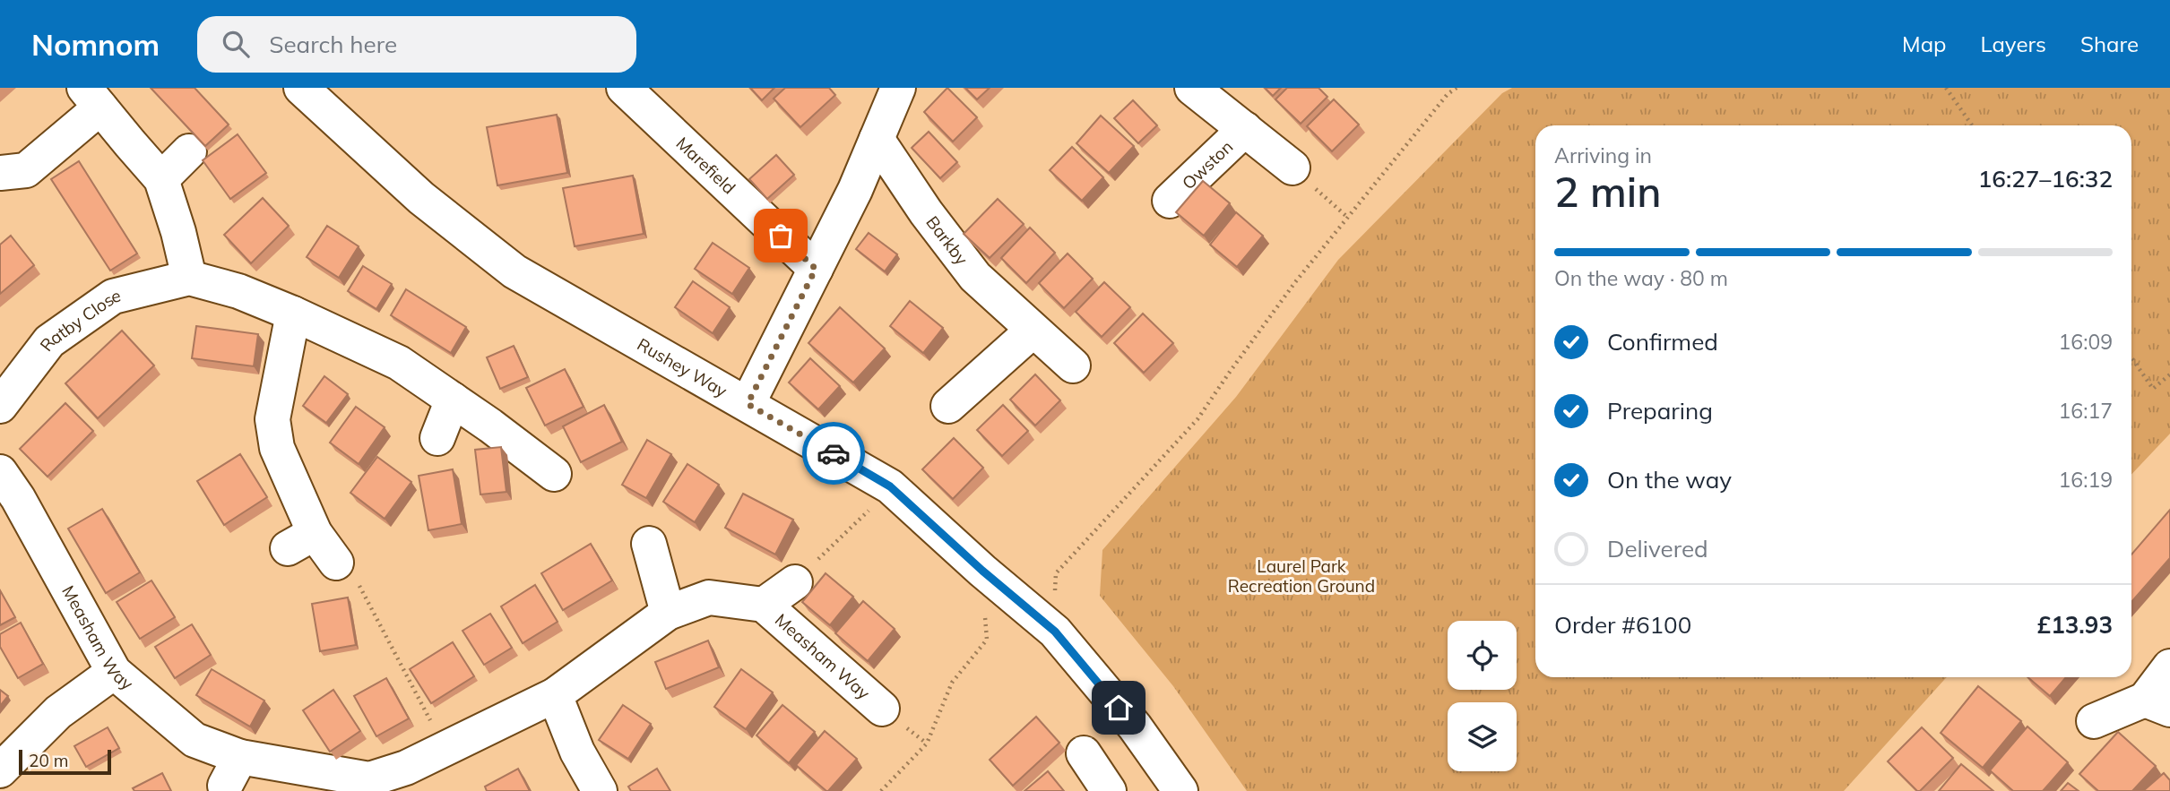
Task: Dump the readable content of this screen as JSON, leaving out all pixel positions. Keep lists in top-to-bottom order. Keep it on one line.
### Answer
{"streets":{"street":["Marefield","Owston","Barkby","Ratby Close","Rushey Way","Measham Way"]},"parks":["Laurel Park Recreation Ground"],"scale_bar":"20 m","page":{"header":"Nomnom","search":"Search here","nav":["Map","Layers","Share"],"heading":["2 min","Arriving in","16:27–16:32"],"panel":["Order #6100","£13.93"],"bar":"On the way · 80 m","list":[["Confirmed","16:09"],["Preparing","16:17"],["On the way","16:19"],"Delivered"],"scale":"20 m"}}
